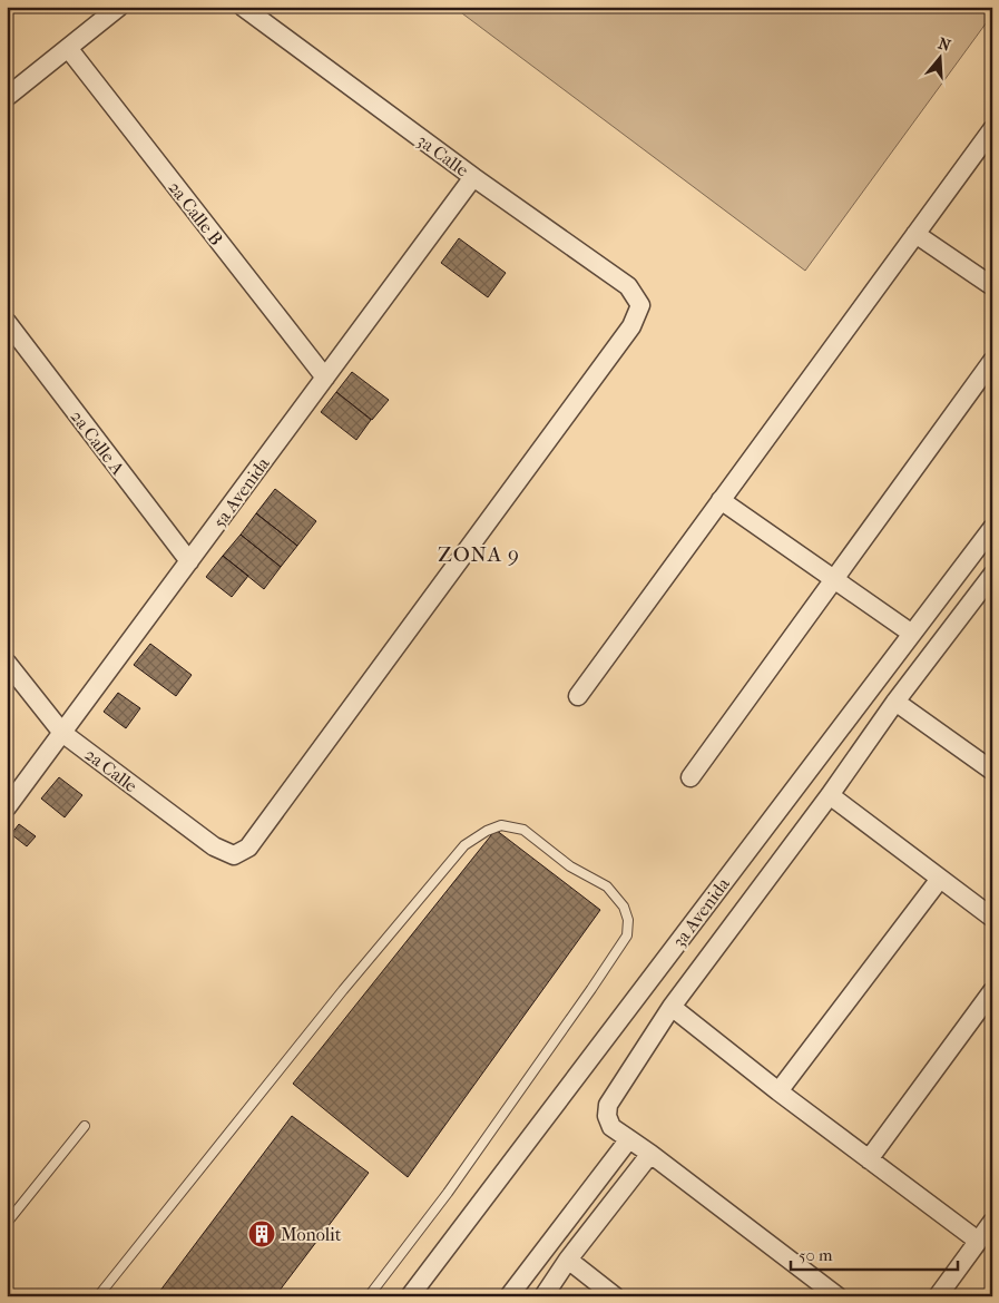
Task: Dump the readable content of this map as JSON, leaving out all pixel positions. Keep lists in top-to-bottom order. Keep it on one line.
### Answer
{"streets":{"street":["3a Calle","2a Calle B","2a Calle A","5a Avenida","2a Calle","3a Avenida"]},"crossings":[["3a Calle","5a Avenida"],["3a Calle","2a Calle"],["2a Calle B","5a Avenida"],["2a Calle A","5a Avenida"],["5a Avenida","2a Calle"]],"districts":["ZONA 9"],"places":{"building":["Monolit"]},"scale_bar":"50 m","north":"top"}
